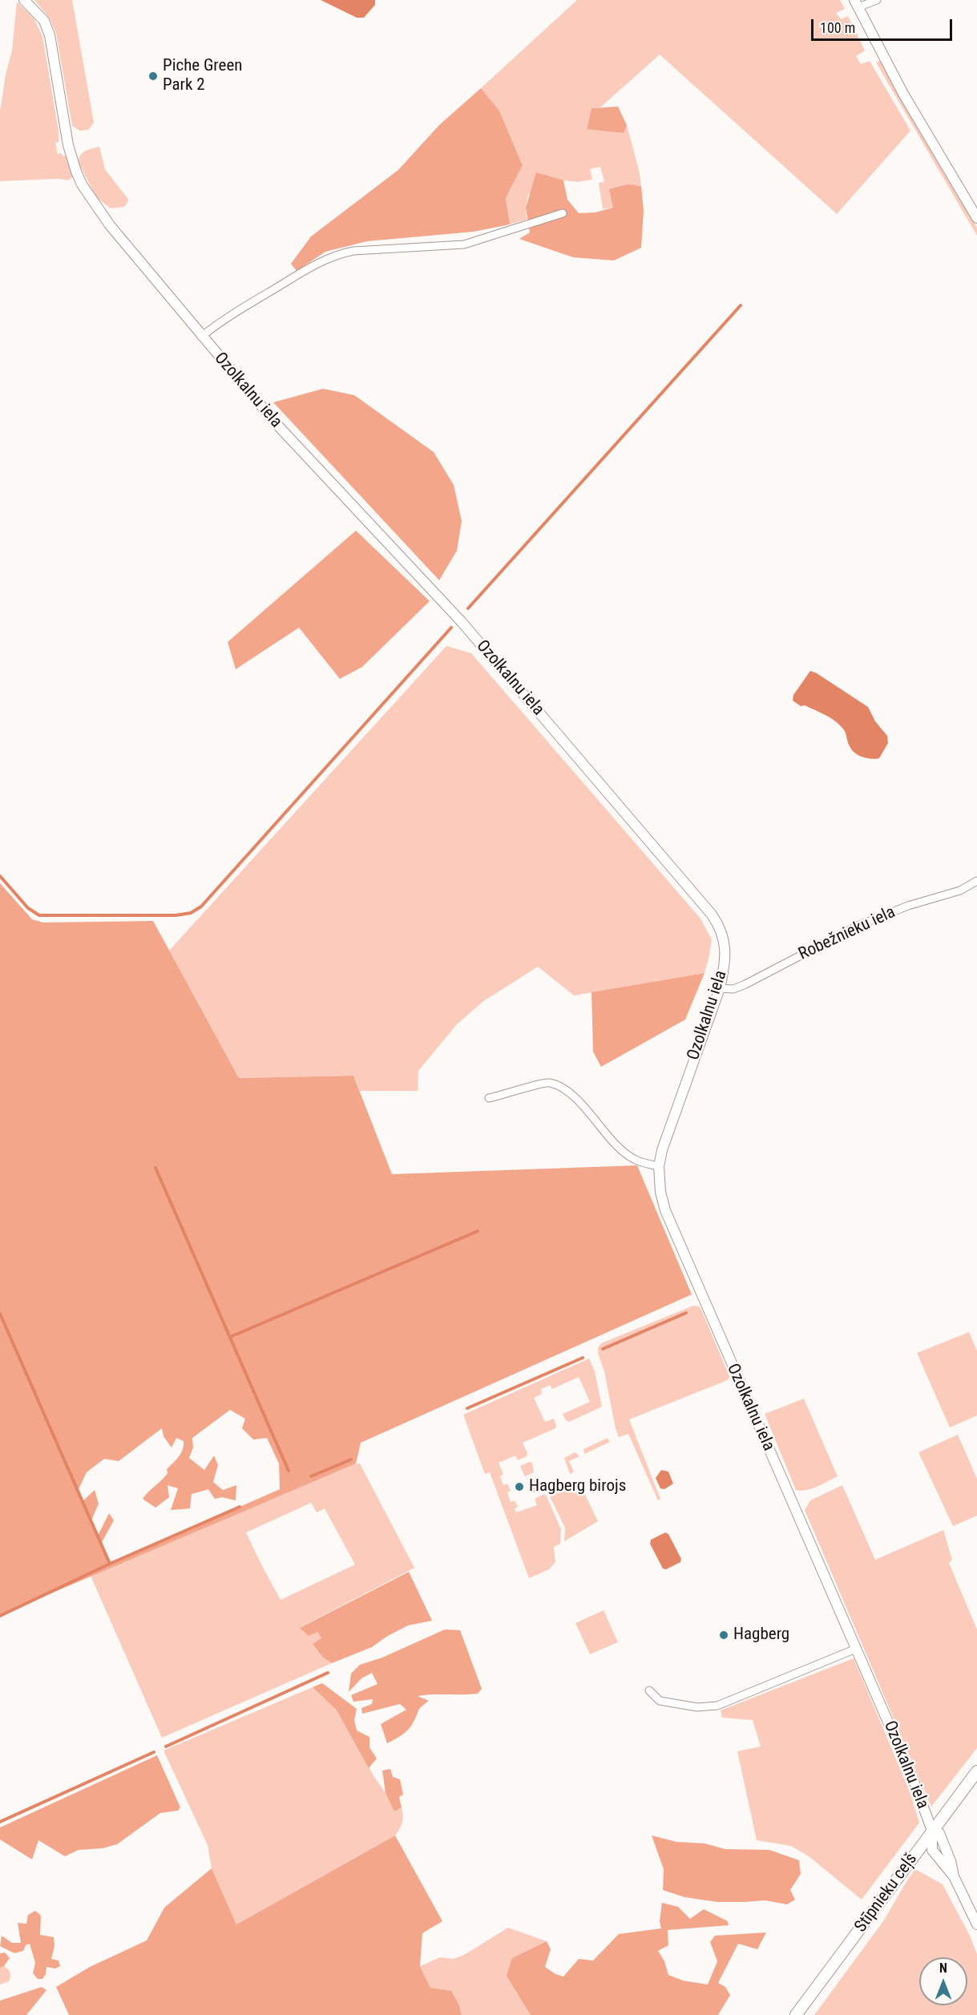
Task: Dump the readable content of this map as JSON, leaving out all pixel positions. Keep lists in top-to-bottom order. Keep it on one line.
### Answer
{"streets":{"main road":["Stīpnieku ceļš"],"street":["Ozolkalnu iela","Robežnieku iela"]},"crossings":[["Ozolkalnu iela","Robežnieku iela"],["Ozolkalnu iela","Stīpnieku ceļš"]],"places":["Piche Green Park 2","Hagberg birojs","Hagberg"],"scale_bar":"100 m","north":"top"}
